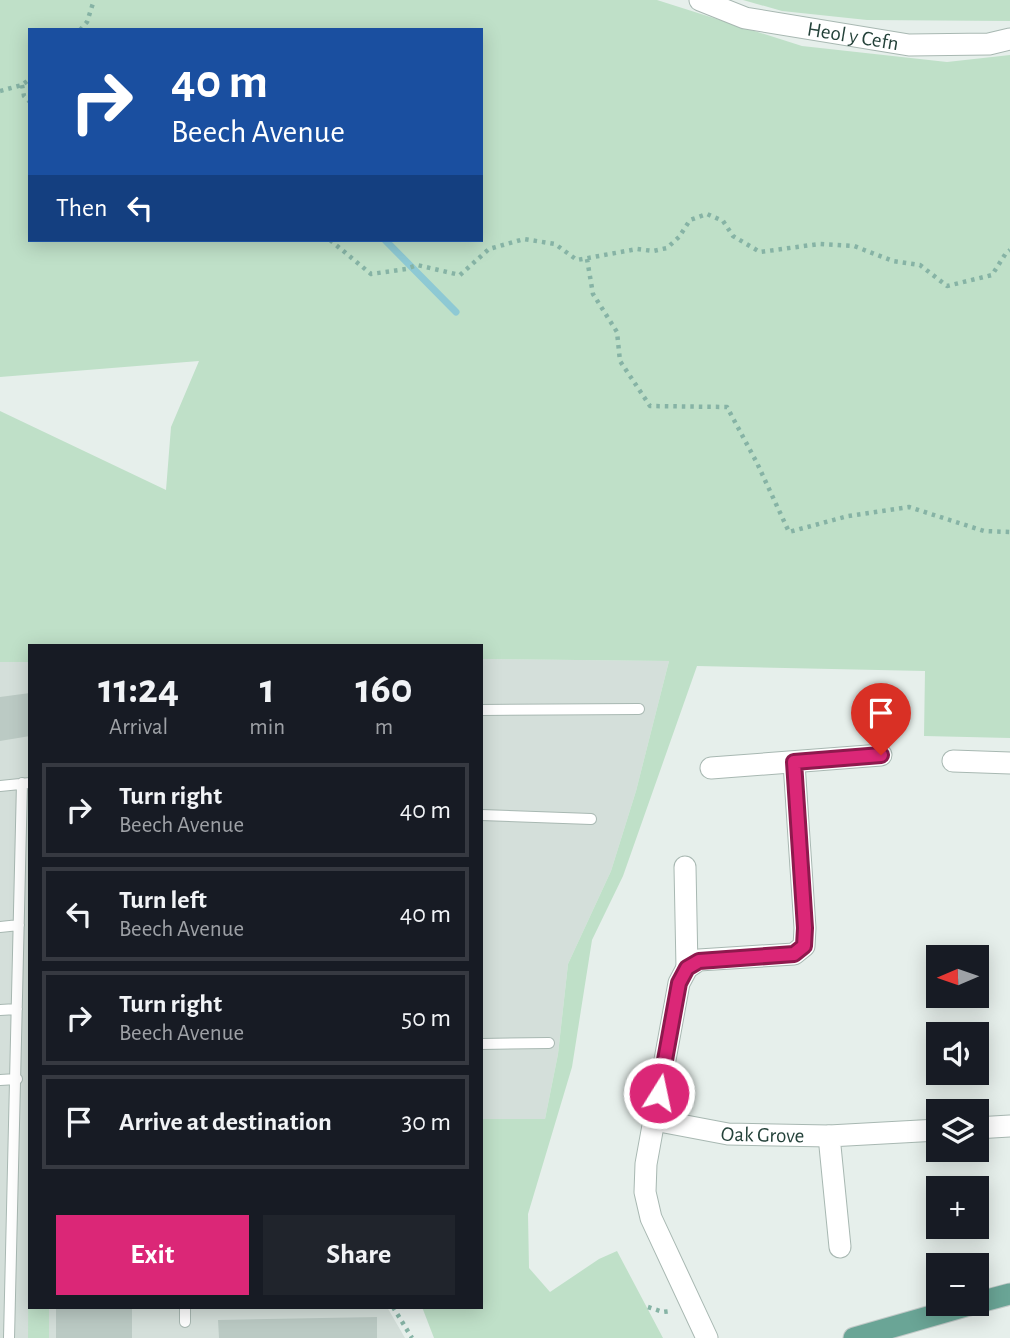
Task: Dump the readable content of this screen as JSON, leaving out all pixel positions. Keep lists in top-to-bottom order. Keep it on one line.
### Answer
{"streets":{"street":["Heol y Cefn","Oak Grove"]},"north":"left","page":{"turn":["40 m","Beech Avenue"],"then":"Then","eta":["11:24","Arrival","1","min","160","m"],"list":[{"name":"Turn right","note":"Beech Avenue","value":"40 m"},{"name":"Turn left","note":"Beech Avenue","value":"40 m"},{"name":"Turn right","note":"Beech Avenue","value":"50 m"},{"name":"Arrive at destination","value":"30 m"}],"map_buttons":["+","−"],"buttons":["Exit","Share"]}}
